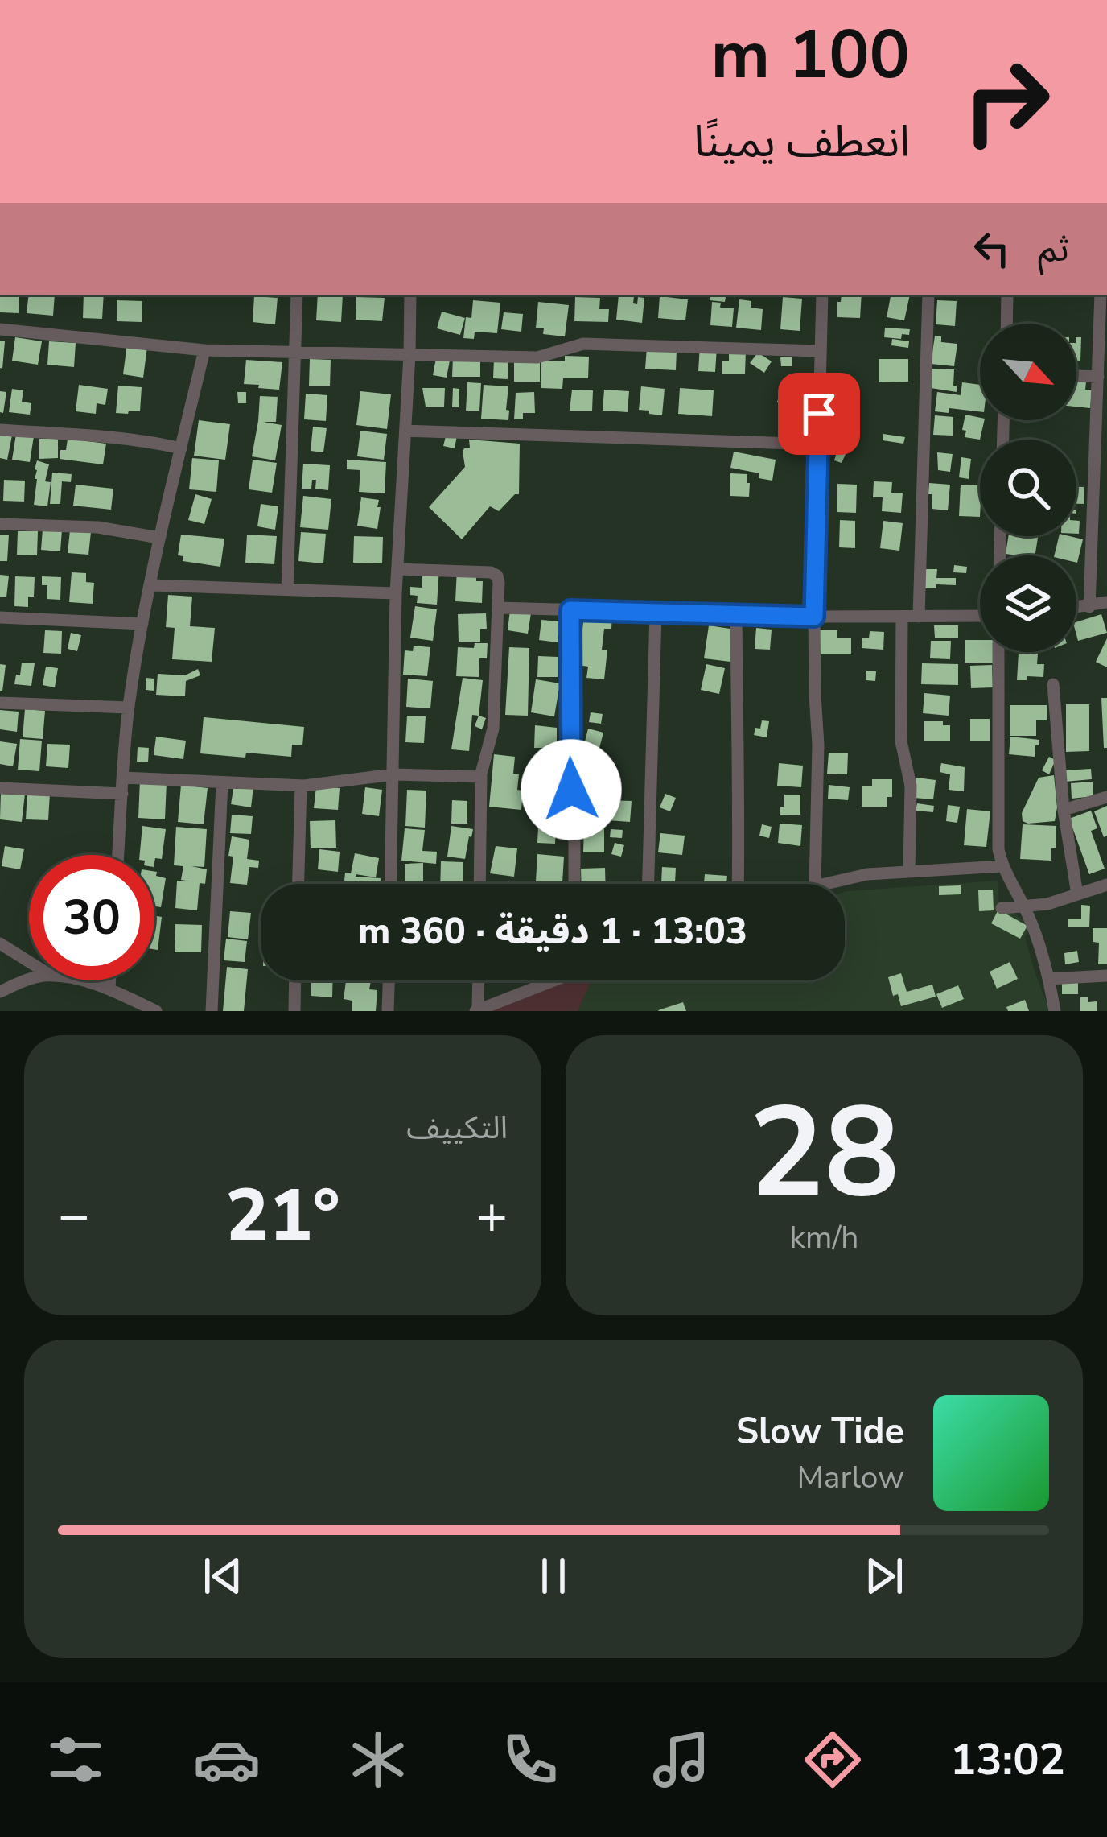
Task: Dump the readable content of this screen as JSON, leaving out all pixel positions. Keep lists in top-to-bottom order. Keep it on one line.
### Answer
{"north":"bottom right","page":{"turn":["100 m","انعطف يمينًا"],"then":"ثم","limit":"30","trip":"13:03 · 1 دقيقة · 360 m","tile":[["28","km/h"],"التكييف"],"heat":["−","21°","+"],"song":["Slow Tide","Marlow"],"tabs":"13:02"}}
